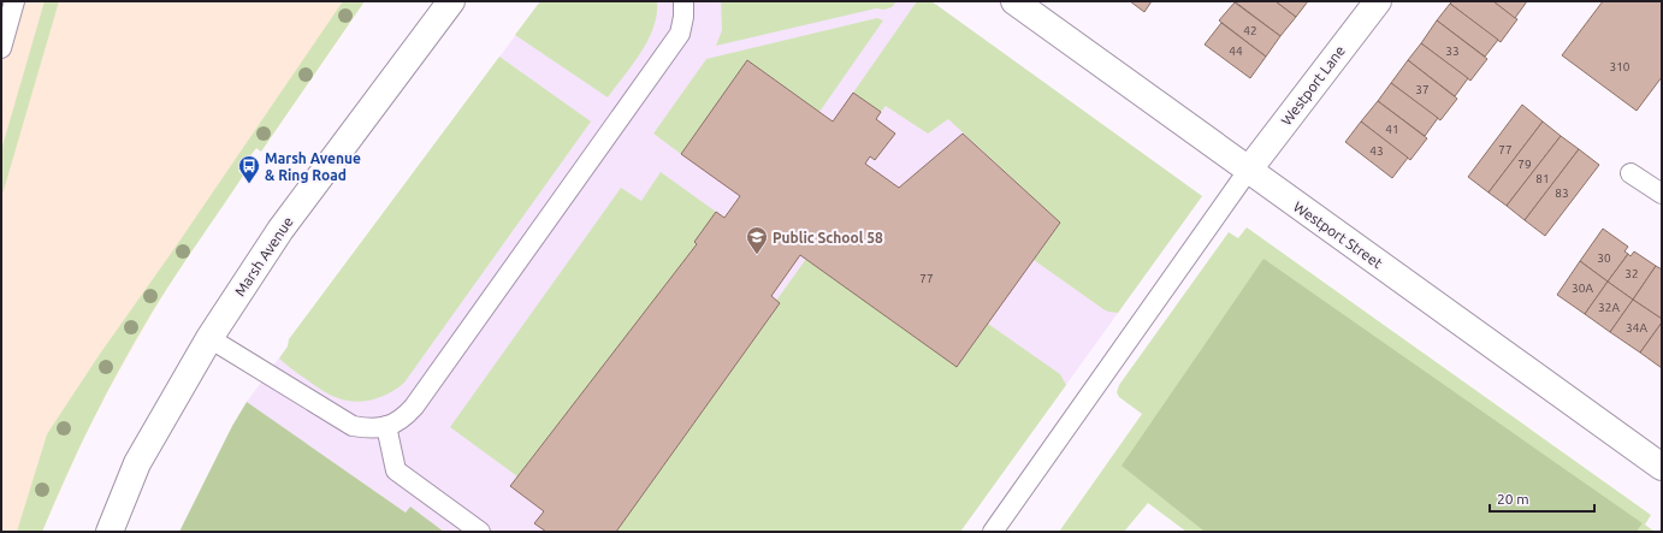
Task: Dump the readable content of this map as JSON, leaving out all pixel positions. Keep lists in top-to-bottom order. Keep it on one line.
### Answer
{"streets":{"street":["Westport Lane","Westport Street","Marsh Avenue"]},"crossings":[["Westport Lane","Westport Street"]],"places":{"bus stop":["Marsh Avenue & Ring Road"],"school or university":["Public School 58"]},"house_numbers":["42","44","33","310","37","41","77","43","79","81","83","30","32","77","30A","32A","34A"],"scale_bar":"20 m"}
